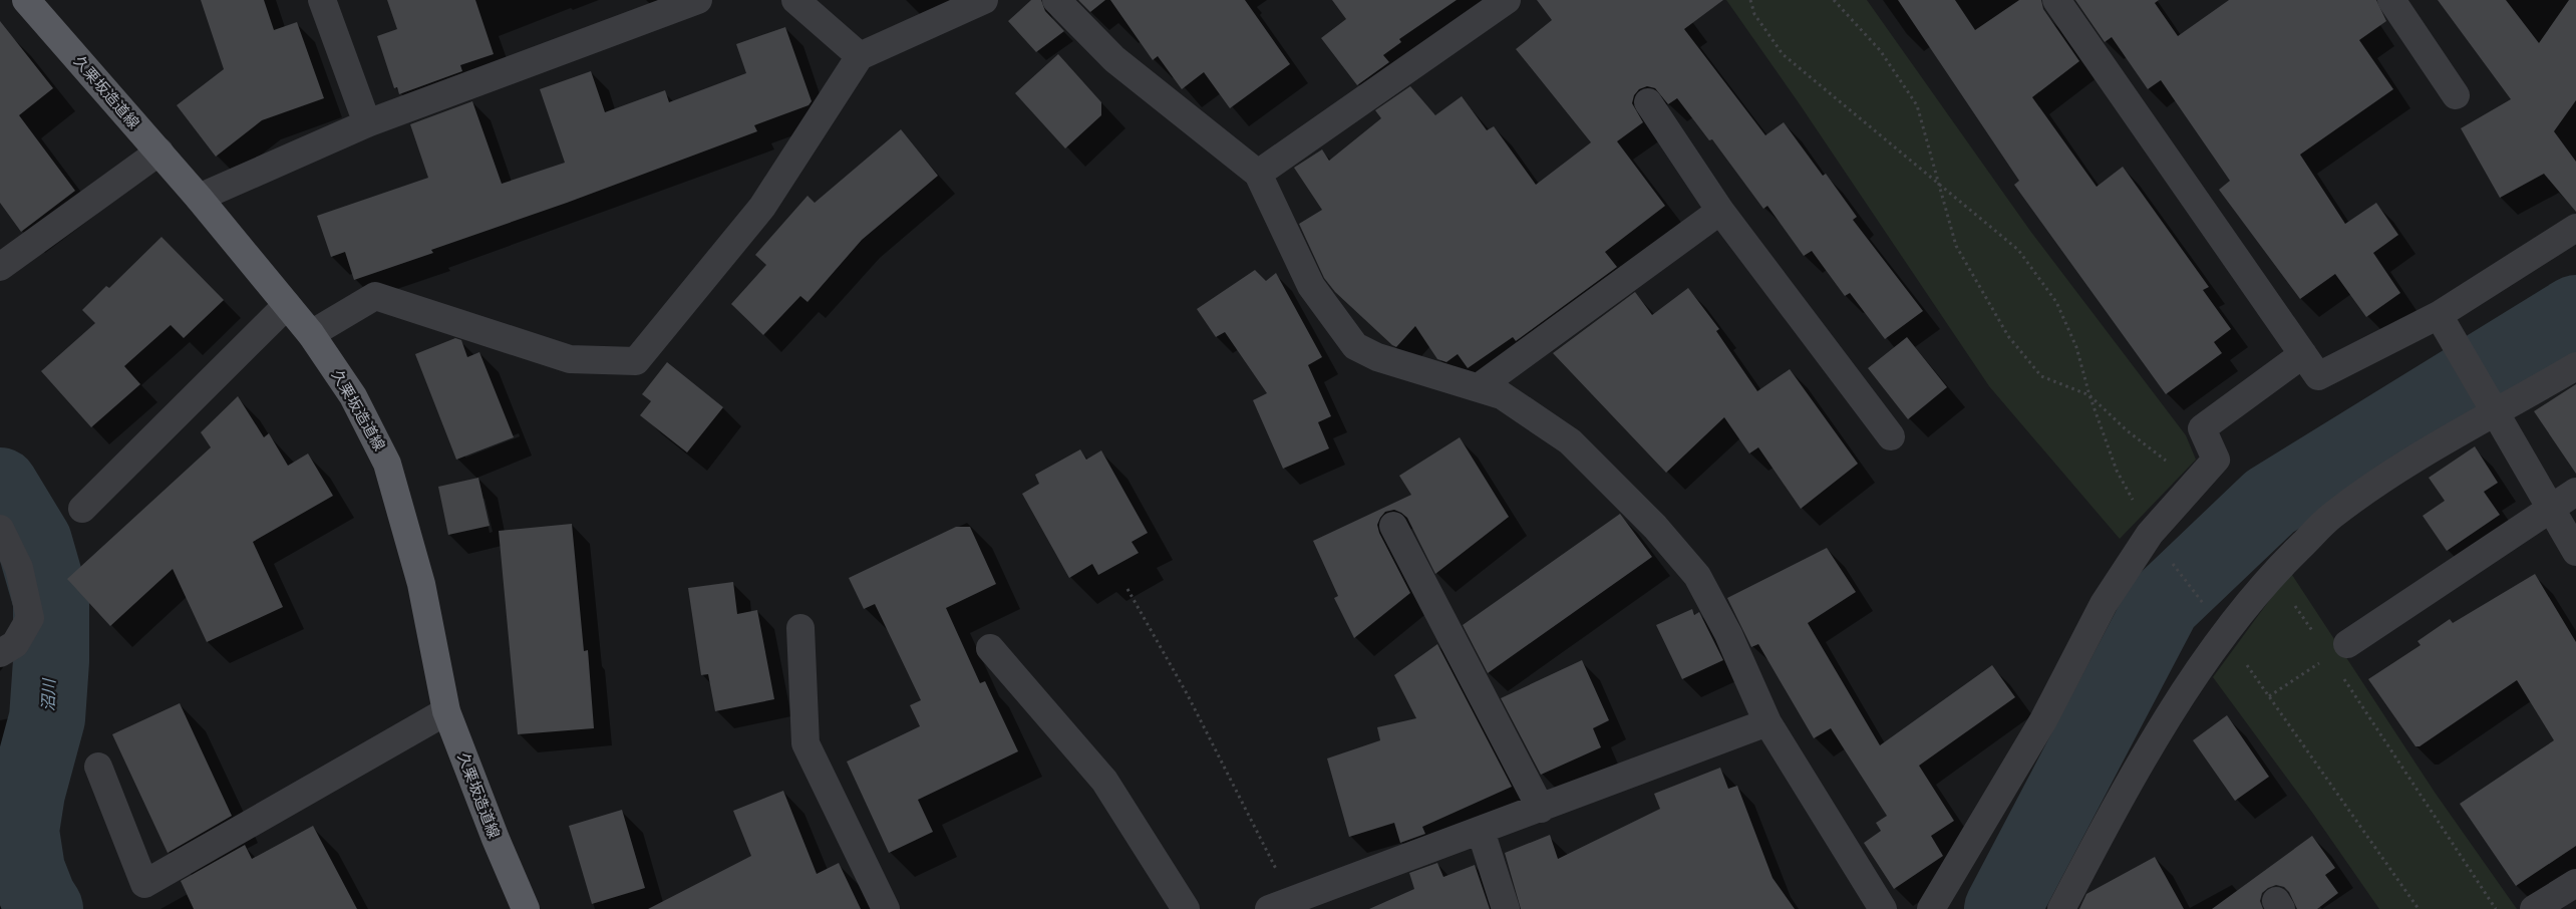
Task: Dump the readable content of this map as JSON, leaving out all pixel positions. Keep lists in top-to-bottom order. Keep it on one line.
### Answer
{"streets":{"main road":["久栗坂造道線"]},"water":["沼川"]}
